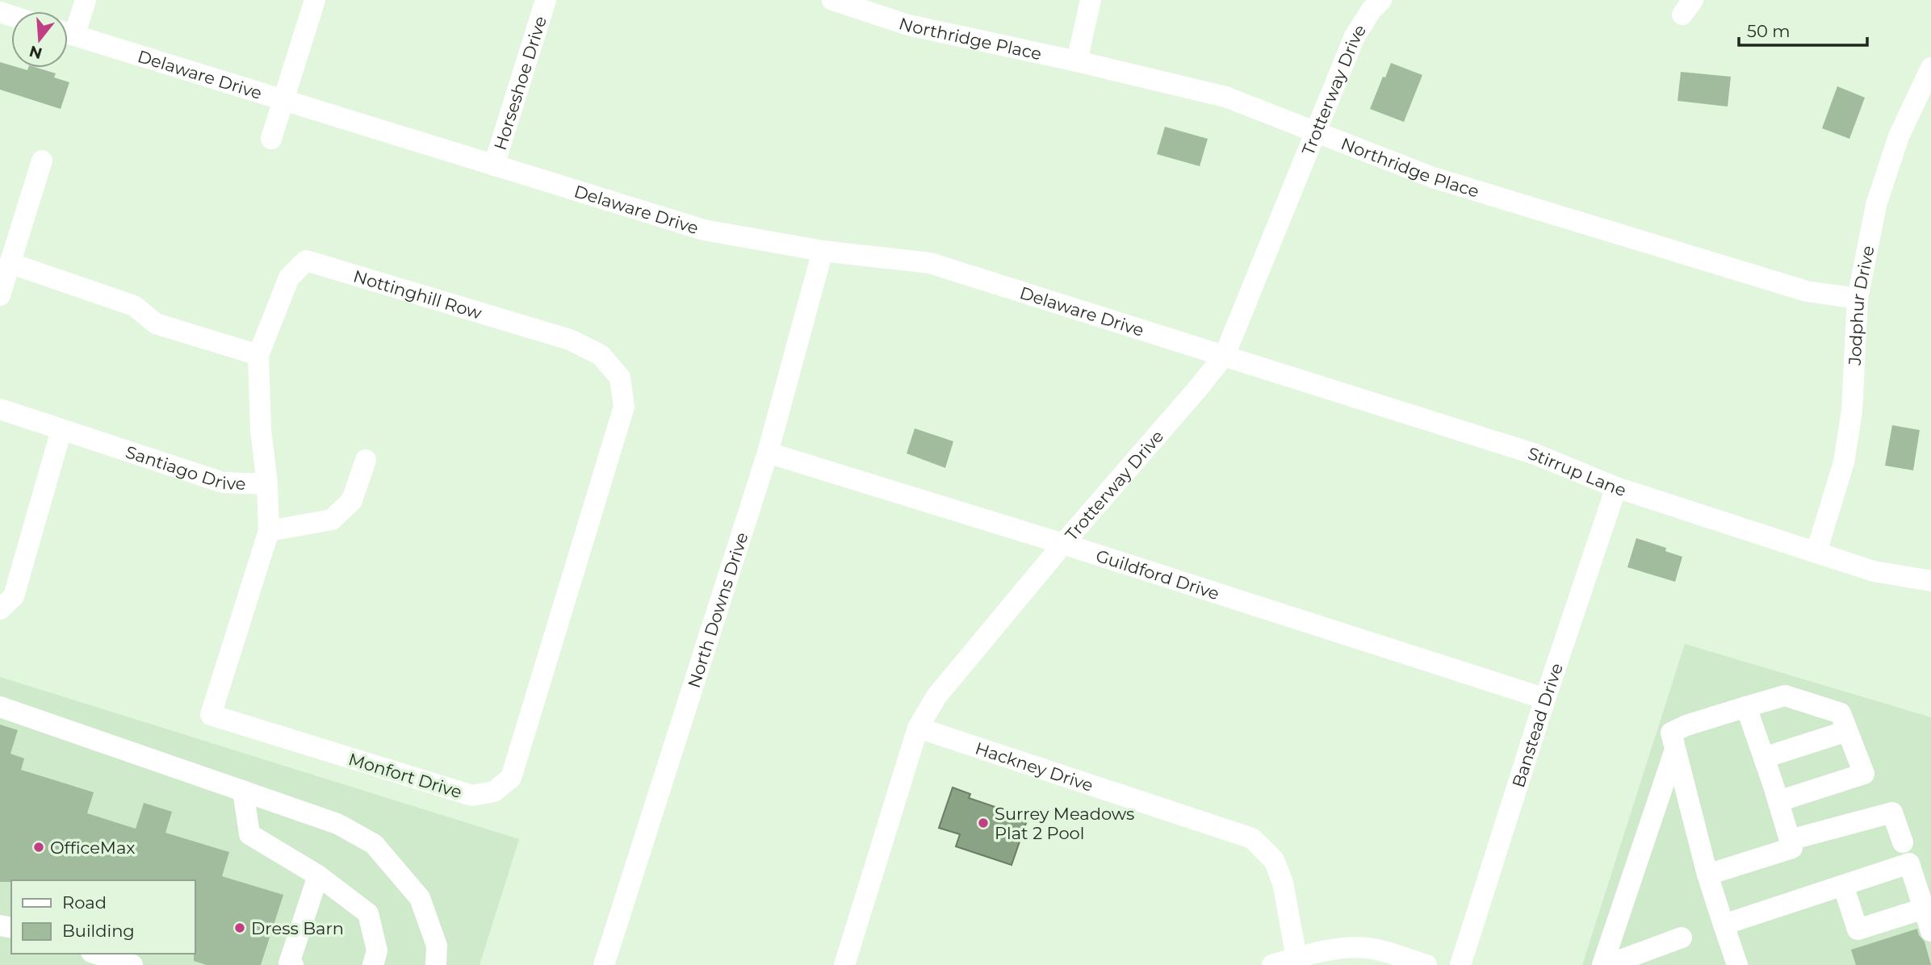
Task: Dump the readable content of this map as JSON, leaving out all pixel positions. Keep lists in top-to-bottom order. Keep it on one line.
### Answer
{"streets":{"street":["Northridge Place","Delaware Drive","Horseshoe Drive","Trotterway Drive","Nottinghill Row","Jodphur Drive","Santiago Drive","Stirrup Lane","Guildford Drive","North Downs Drive","Banstead Drive","Hackney Drive","Monfort Drive"]},"crossings":[["Northridge Place","Trotterway Drive"],["Northridge Place","Jodphur Drive"],["Delaware Drive","Horseshoe Drive"],["Delaware Drive","Trotterway Drive"],["Delaware Drive","Stirrup Lane"],["Delaware Drive","North Downs Drive"],["Trotterway Drive","Stirrup Lane"],["Trotterway Drive","Guildford Drive"],["Trotterway Drive","Hackney Drive"],["Nottinghill Row","Santiago Drive"],["Nottinghill Row","Monfort Drive"],["Jodphur Drive","Stirrup Lane"],["Santiago Drive","Monfort Drive"],["Stirrup Lane","Banstead Drive"],["Guildford Drive","North Downs Drive"],["Guildford Drive","Banstead Drive"]],"places":["Surrey Meadows Plat 2 Pool","OfficeMax","Dress Barn"],"legend":["Road","Building"],"scale_bar":"50 m","north":"bottom"}
